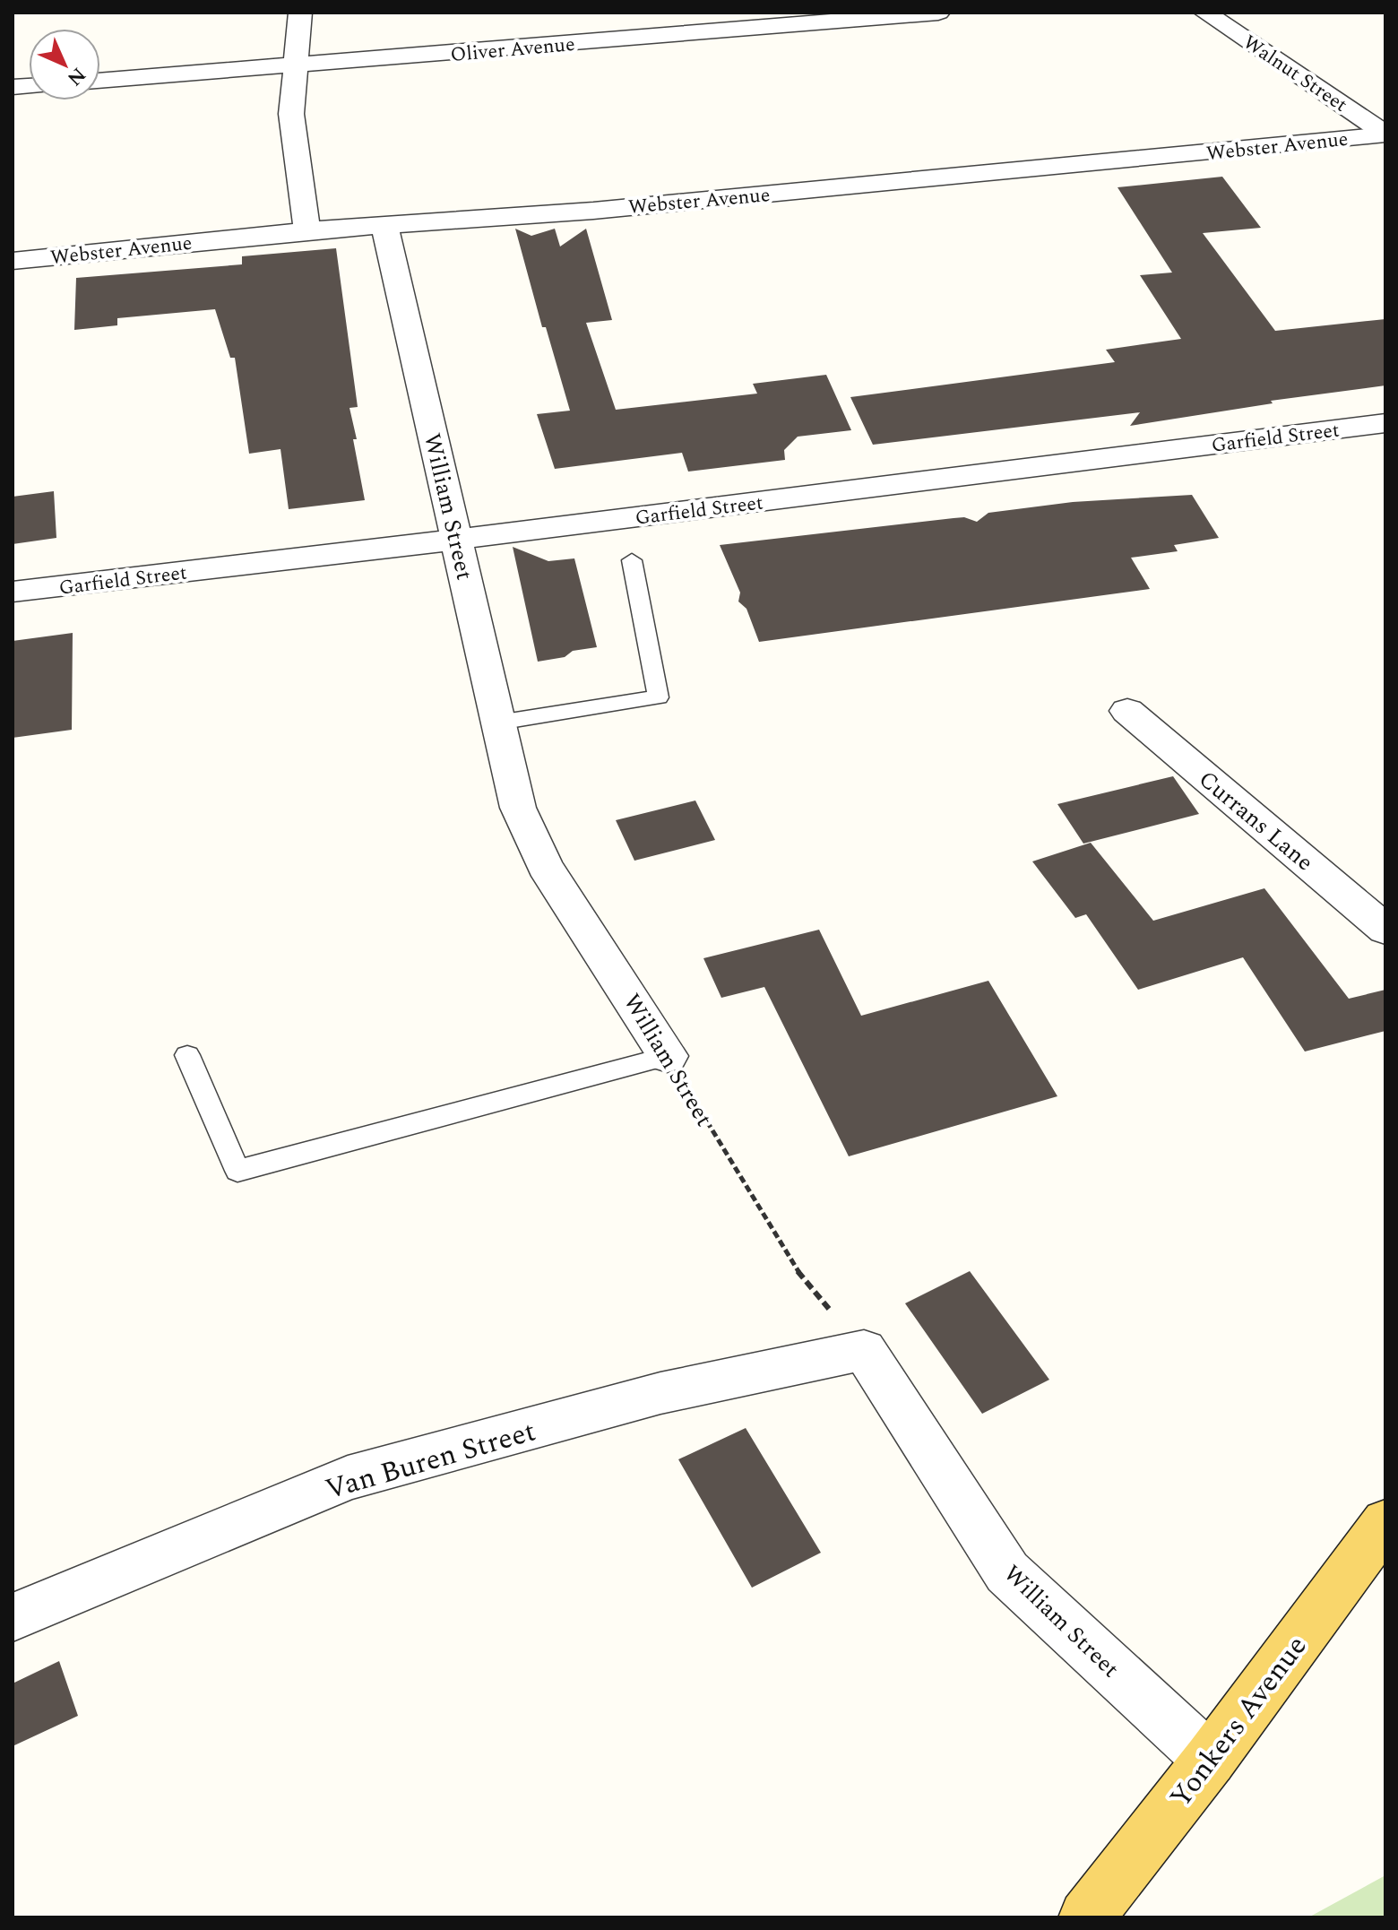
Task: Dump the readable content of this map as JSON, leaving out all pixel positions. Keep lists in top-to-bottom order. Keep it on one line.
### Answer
{"streets":{"main road":["Yonkers Avenue"],"street":["Oliver Avenue","Walnut Street","Webster Avenue","Garfield Street","William Street","Currans Lane","Van Buren Street"]},"crossings":[["Walnut Street","Webster Avenue"],["Webster Avenue","William Street"],["Garfield Street","William Street"],["William Street","Van Buren Street"],["William Street","Yonkers Avenue"]],"north":"bottom right"}
